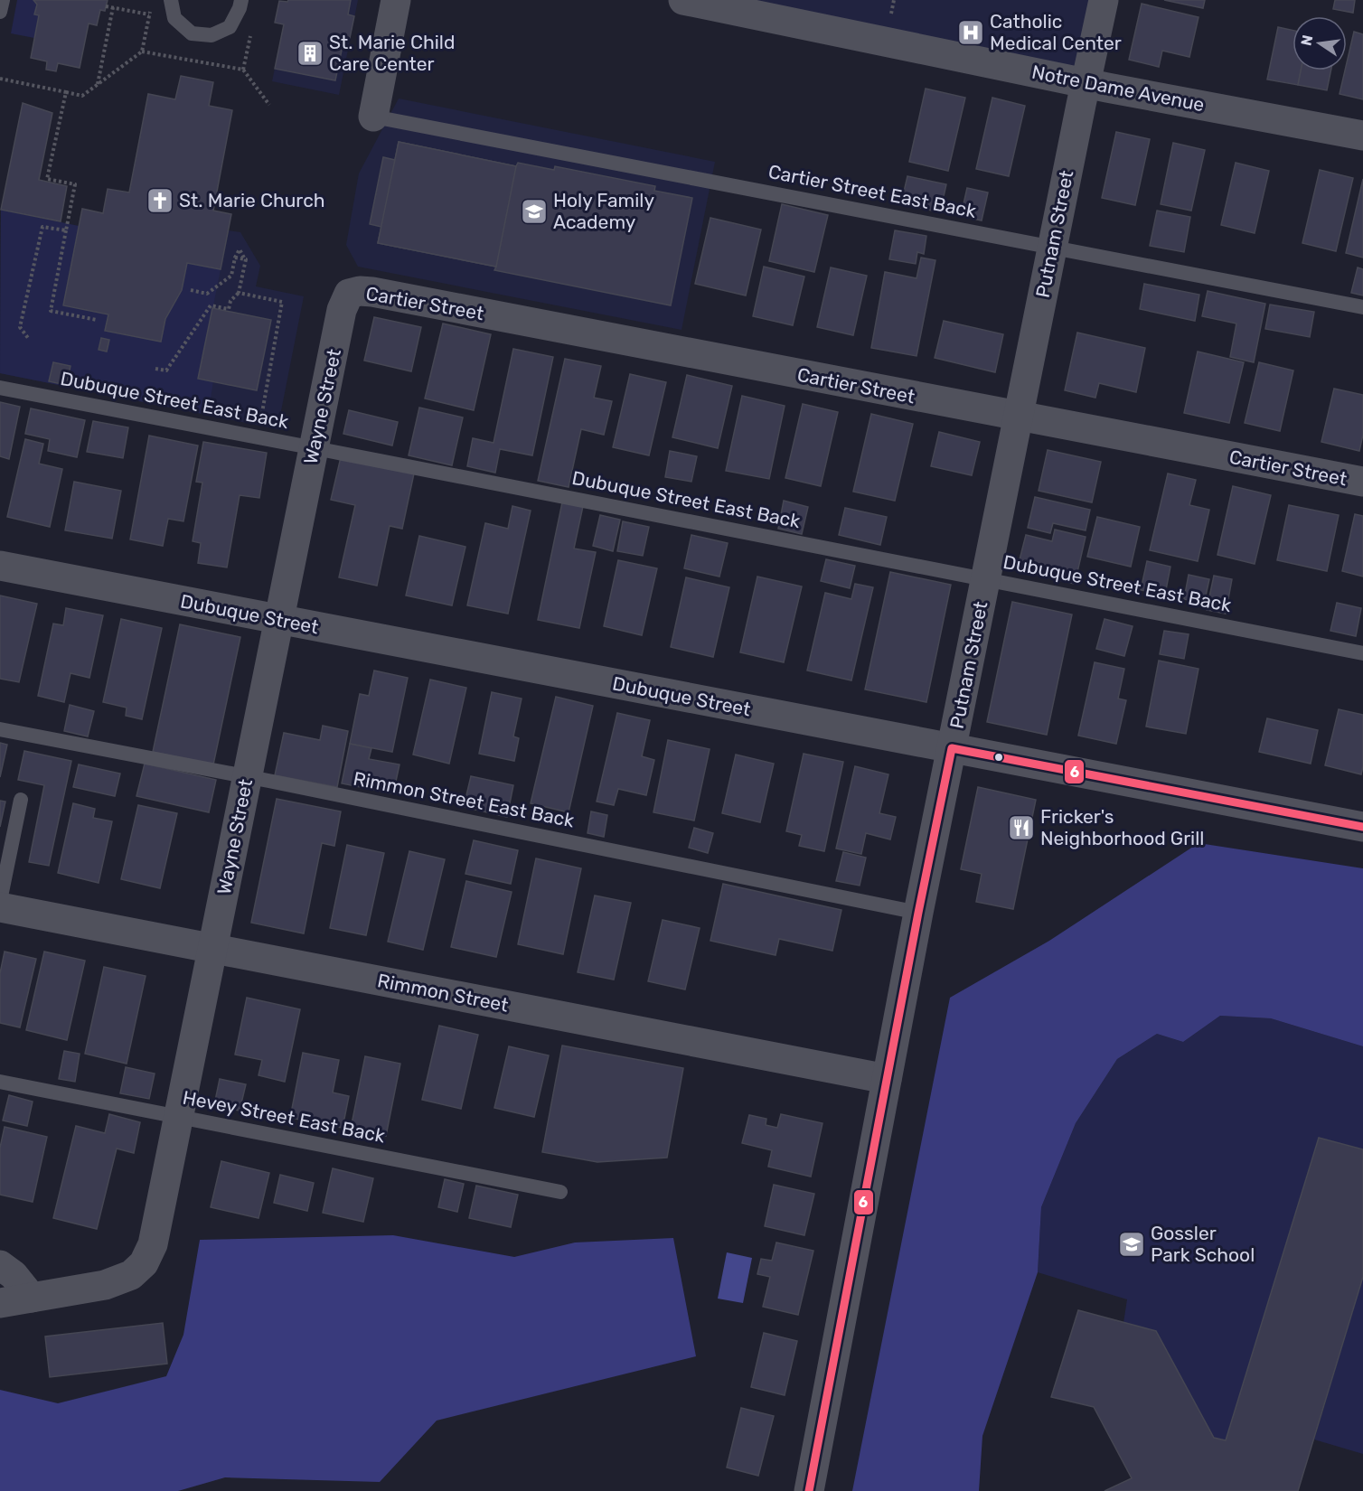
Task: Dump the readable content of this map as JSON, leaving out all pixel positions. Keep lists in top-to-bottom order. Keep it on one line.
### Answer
{"streets":{"street":["Notre Dame Avenue","Putnam Street","Cartier Street","Wayne Street","Dubuque Street","Rimmon Street"],"lane":["Cartier Street East Back","Dubuque Street East Back","Rimmon Street East Back","Hevey Street East Back"]},"crossings":[["Notre Dame Avenue","Putnam Street"],["Cartier Street East Back","Putnam Street"],["Putnam Street","Cartier Street"],["Putnam Street","Dubuque Street East Back"],["Putnam Street","Dubuque Street"],["Putnam Street","Rimmon Street East Back"],["Putnam Street","Rimmon Street"],["Cartier Street","Wayne Street"],["Dubuque Street East Back","Wayne Street"],["Wayne Street","Dubuque Street"],["Wayne Street","Rimmon Street East Back"],["Wayne Street","Rimmon Street"],["Wayne Street","Hevey Street East Back"]],"places":{"hospital":["Catholic Medical Center"],"building":["St. Marie Child Care Center"],"church":["St. Marie Church"],"school or university":["Holy Family Academy","Gossler Park School"],"restaurant":["Fricker's Neighborhood Grill"]},"lines":["transit line 6"],"north":"left"}
